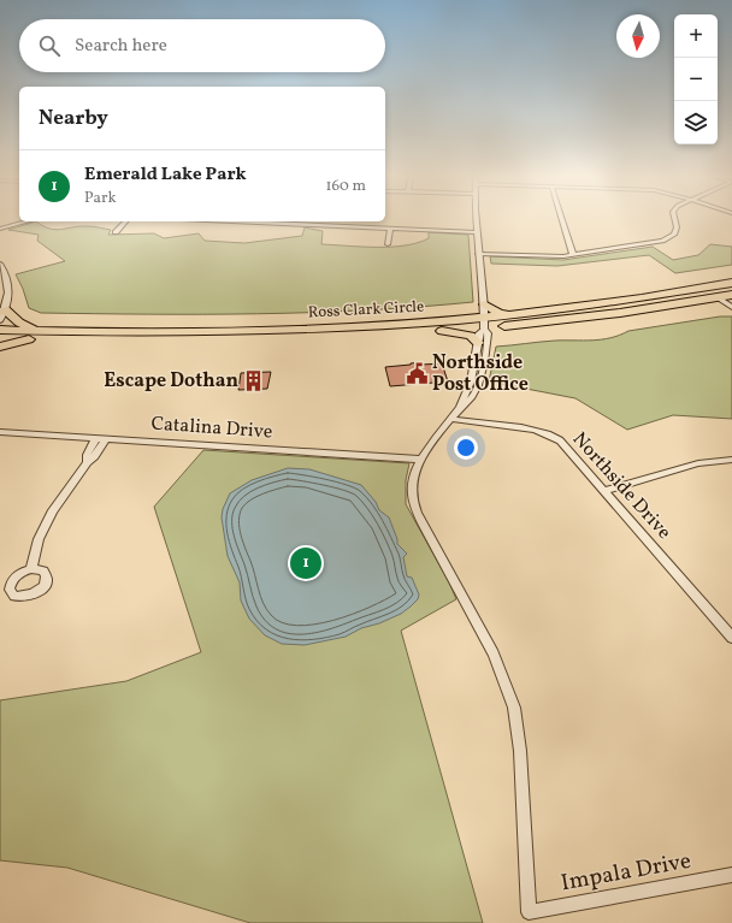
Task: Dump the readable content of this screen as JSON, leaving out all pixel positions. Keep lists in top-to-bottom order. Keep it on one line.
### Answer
{"streets":{"highway":["Ross Clark Circle"],"street":["Catalina Drive","Northside Drive","Impala Drive"]},"crossings":[["Catalina Drive","Impala Drive"]],"places":{"public building":["Northside Post Office"],"building":["Escape Dothan"]},"north":"bottom","page":{"map_buttons":["+","−"],"search":"Search here","heading":"Nearby","list":[{"mark":"1","name":"Emerald Lake Park","note":"Park","value":"160 m"}],"pins":"1"}}
